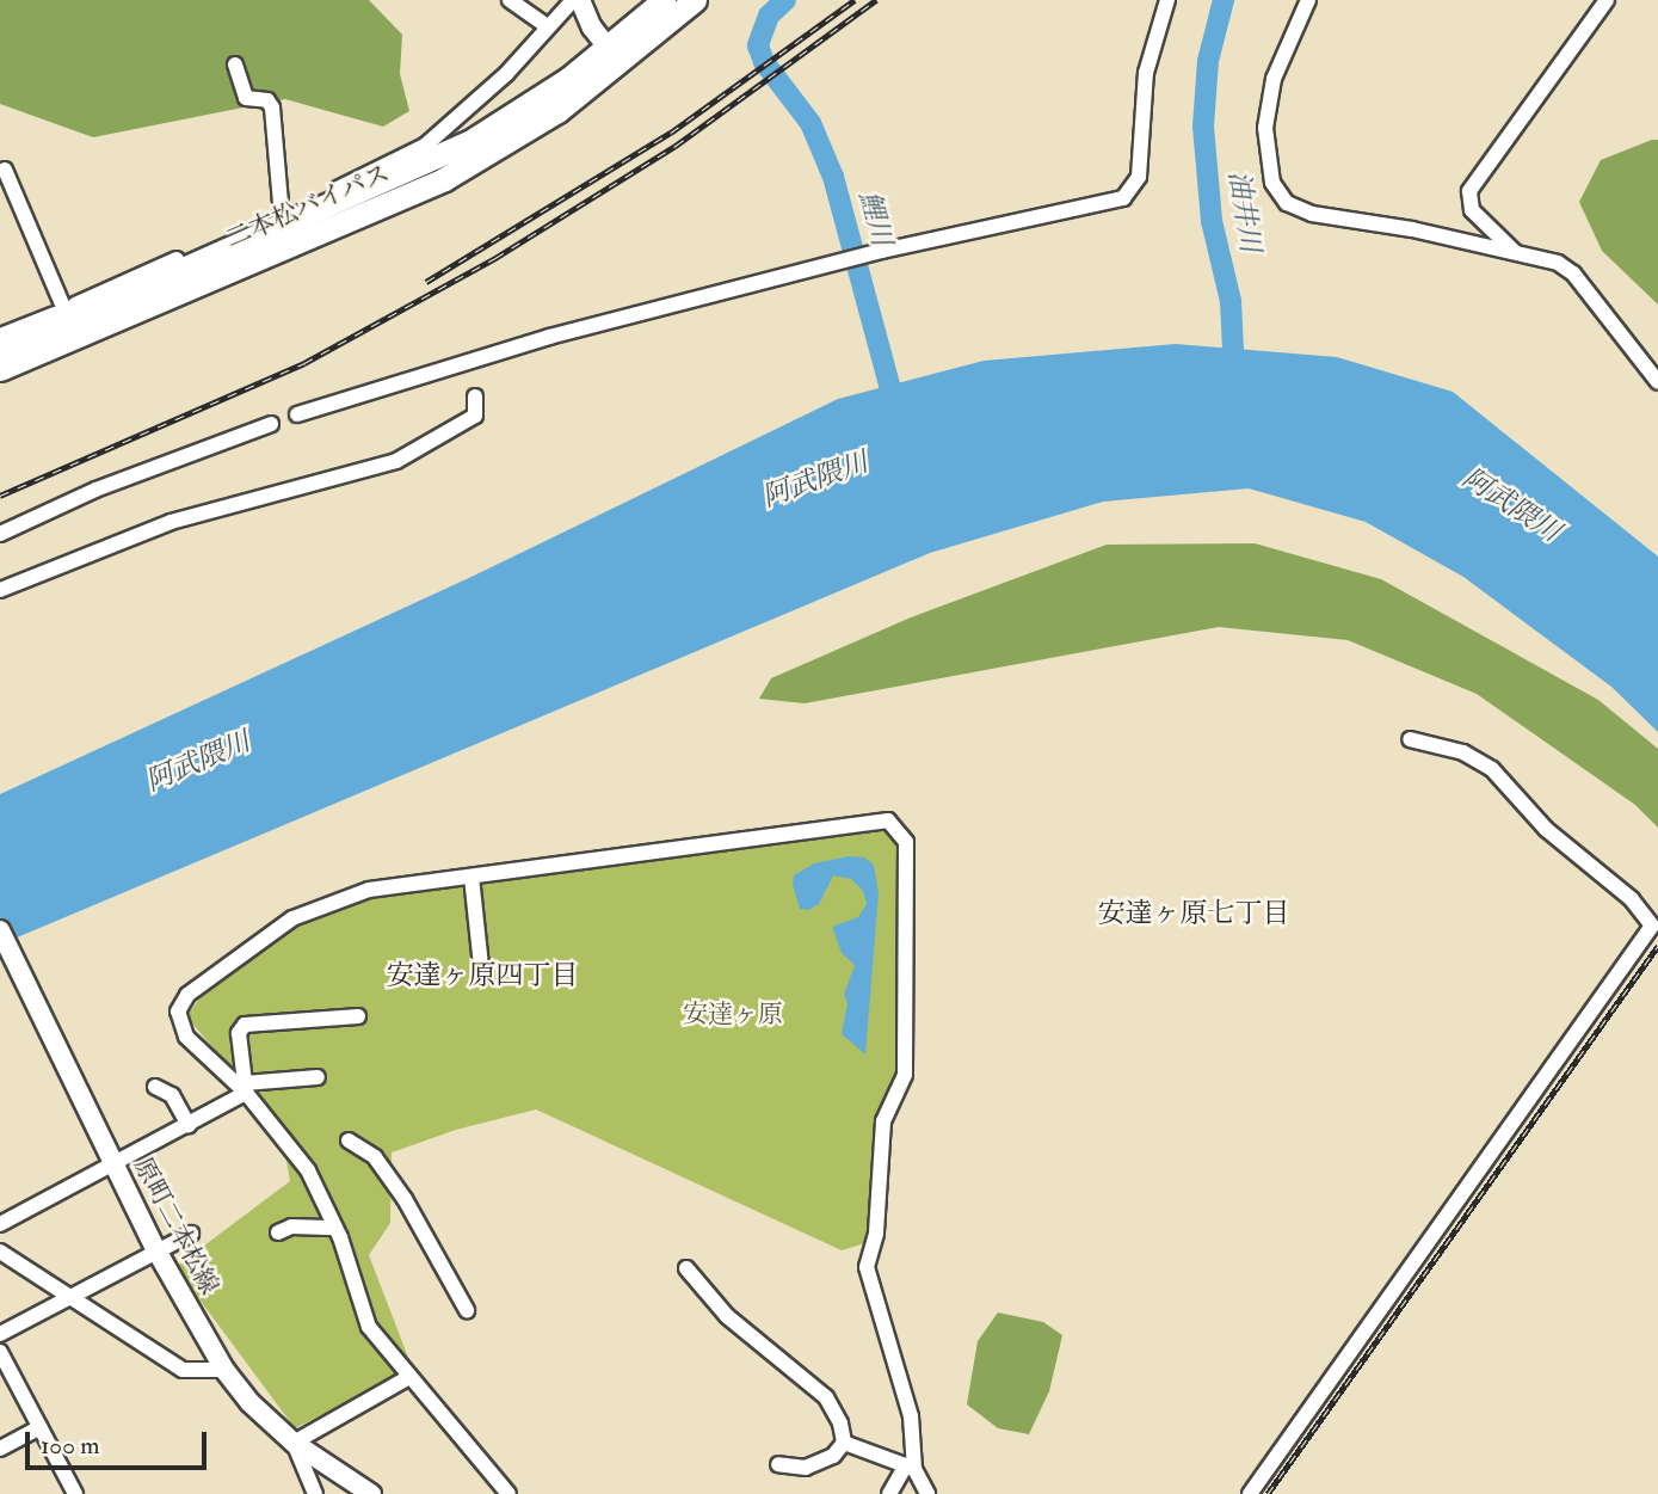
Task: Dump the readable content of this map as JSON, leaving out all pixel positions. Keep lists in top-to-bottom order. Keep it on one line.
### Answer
{"streets":{"highway":["二本松バイパス"],"main road":["原町二本松線"]},"districts":["安達ヶ原七丁目","安達ヶ原四丁目"],"water":["油井川","鯉川","阿武隈川"],"parks":["安達ヶ原"],"scale_bar":"100 m"}
